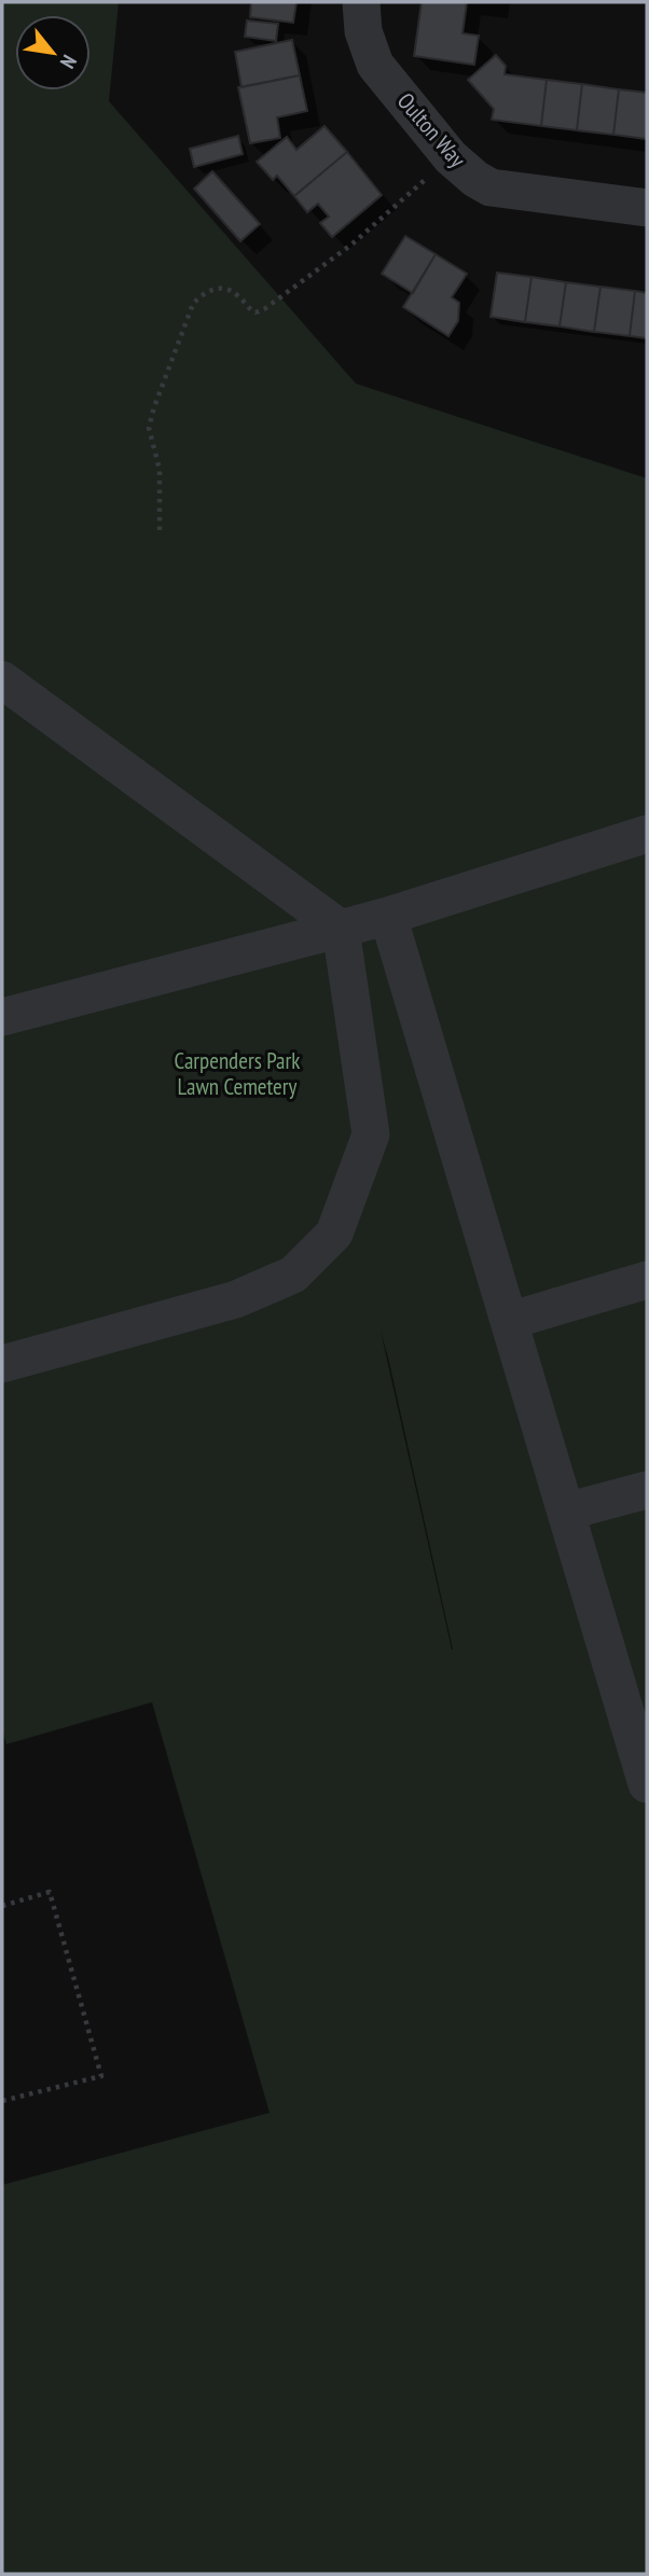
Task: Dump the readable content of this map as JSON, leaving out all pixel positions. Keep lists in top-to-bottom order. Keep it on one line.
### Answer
{"streets":{"street":["Oulton Way"]},"parks":["Carpenders Park Lawn Cemetery"],"north":"bottom right"}
